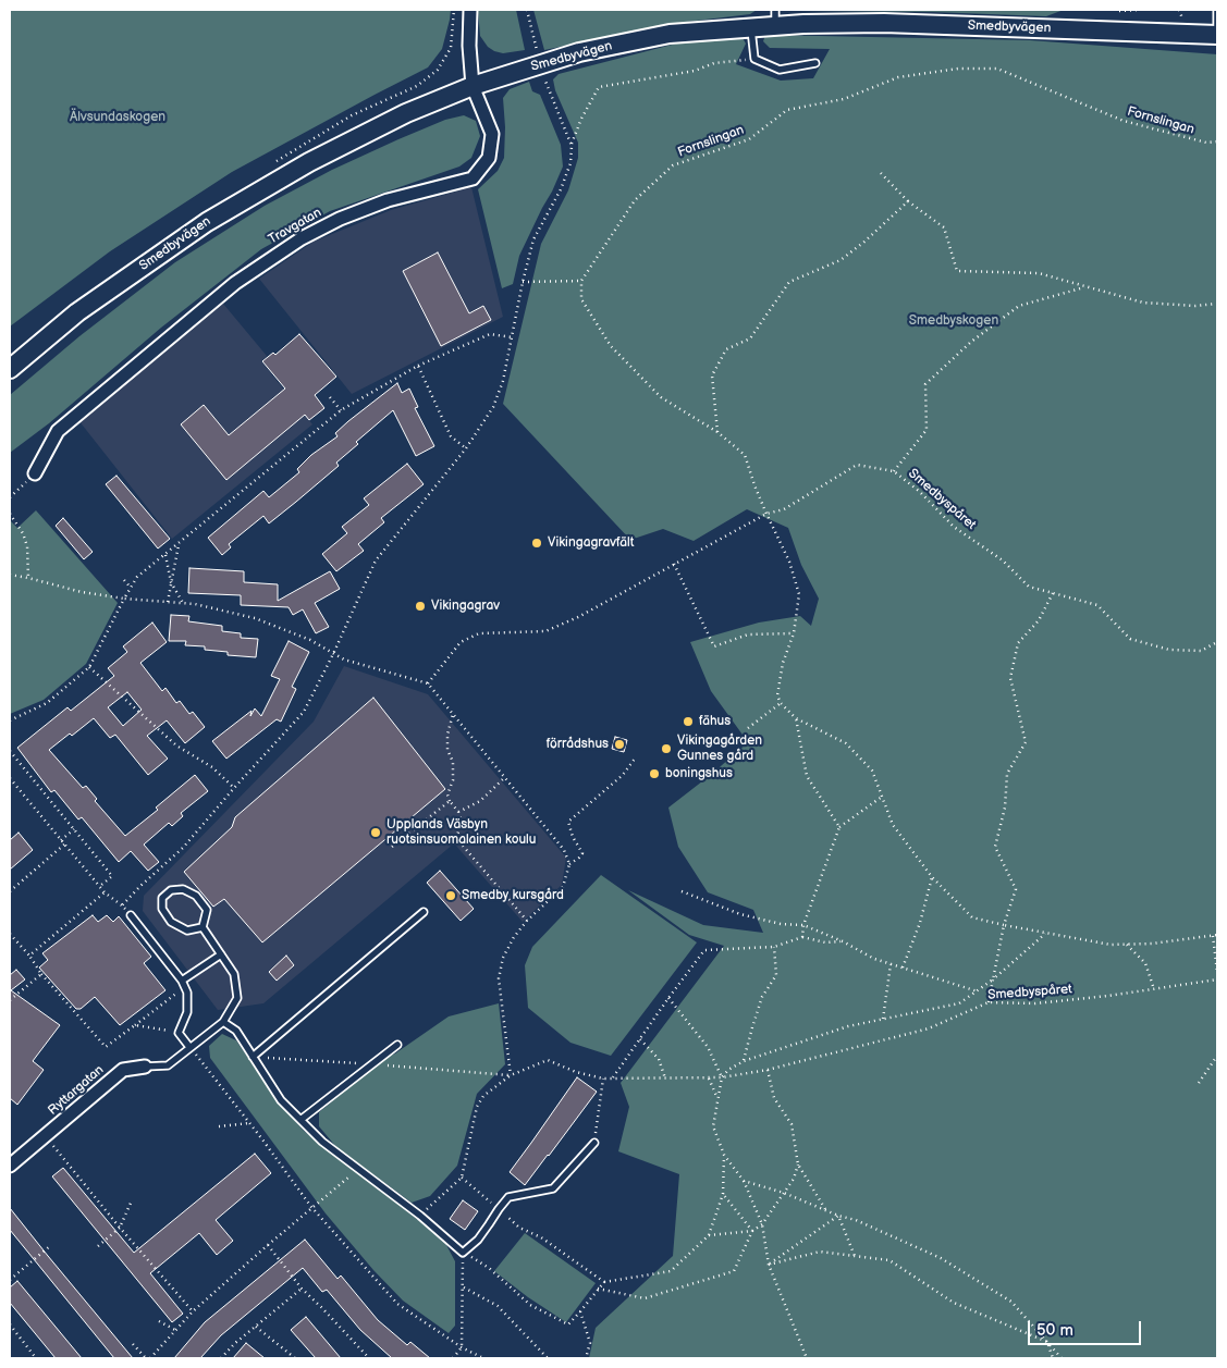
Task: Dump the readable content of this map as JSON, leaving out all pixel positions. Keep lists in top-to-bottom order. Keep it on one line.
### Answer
{"streets":{"street":["Smedbyvägen","Travgatan","Ryttargatan"],"path":["Fornslingan","Smedbyspåret"]},"crossings":[["Smedbyvägen","Travgatan"]],"parks":["Älvsundaskogen","Smedbyskogen"],"places":["Vikingagravfält","Vikingagrav","fähus","förrådshus","Vikingagården Gunnes gård","boningshus","Upplands Väsbyn ruotsinsuomalainen koulu","Smedby kursgård"],"scale_bar":"50 m"}
